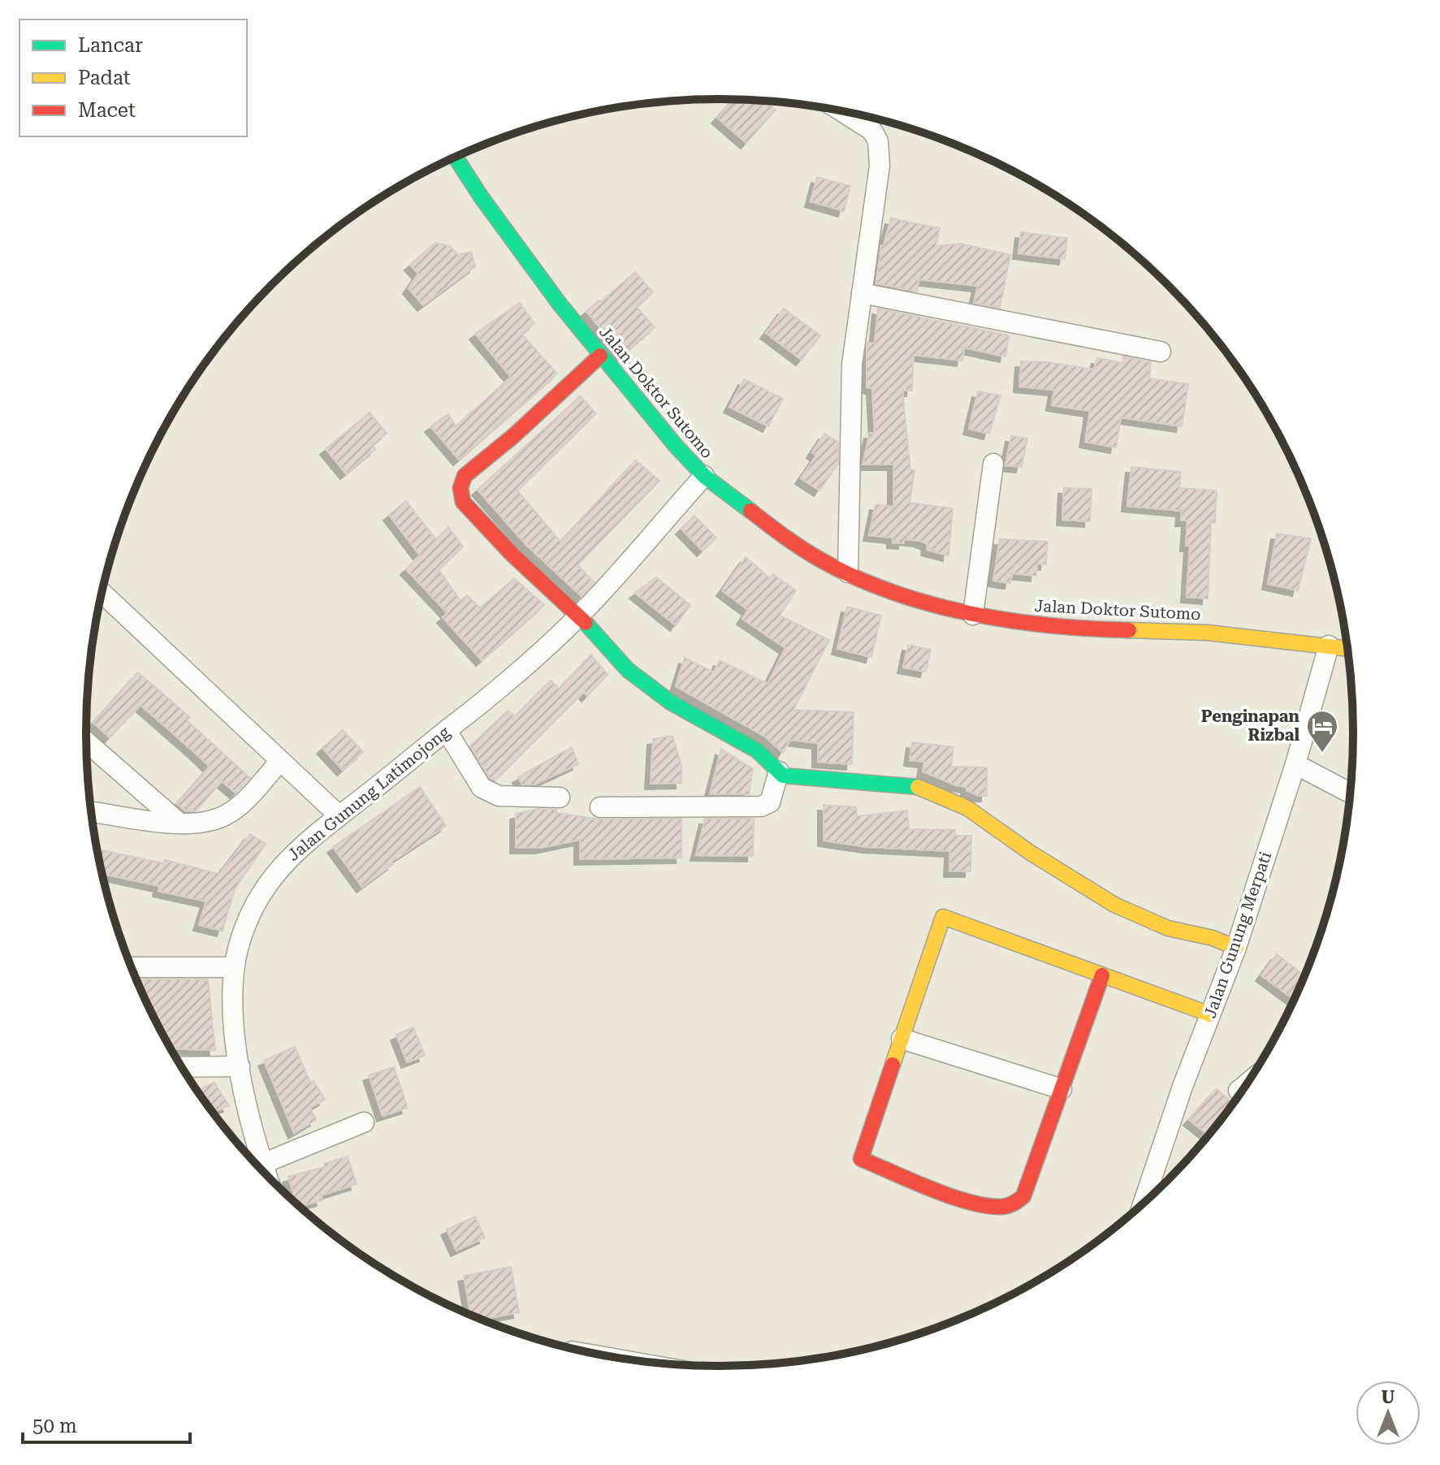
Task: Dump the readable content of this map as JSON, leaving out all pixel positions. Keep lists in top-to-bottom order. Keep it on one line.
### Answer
{"streets":{"street":["Jalan Doktor Sutomo","Jalan Gunung Latimojong","Jalan Gunung Merpati"]},"crossings":[["Jalan Doktor Sutomo","Jalan Gunung Latimojong"],["Jalan Doktor Sutomo","Jalan Gunung Merpati"]],"places":{"hotel":["Penginapan Rizbal"]},"legend":["Lancar","Padat","Macet"],"scale_bar":"50 m","north":"top"}
